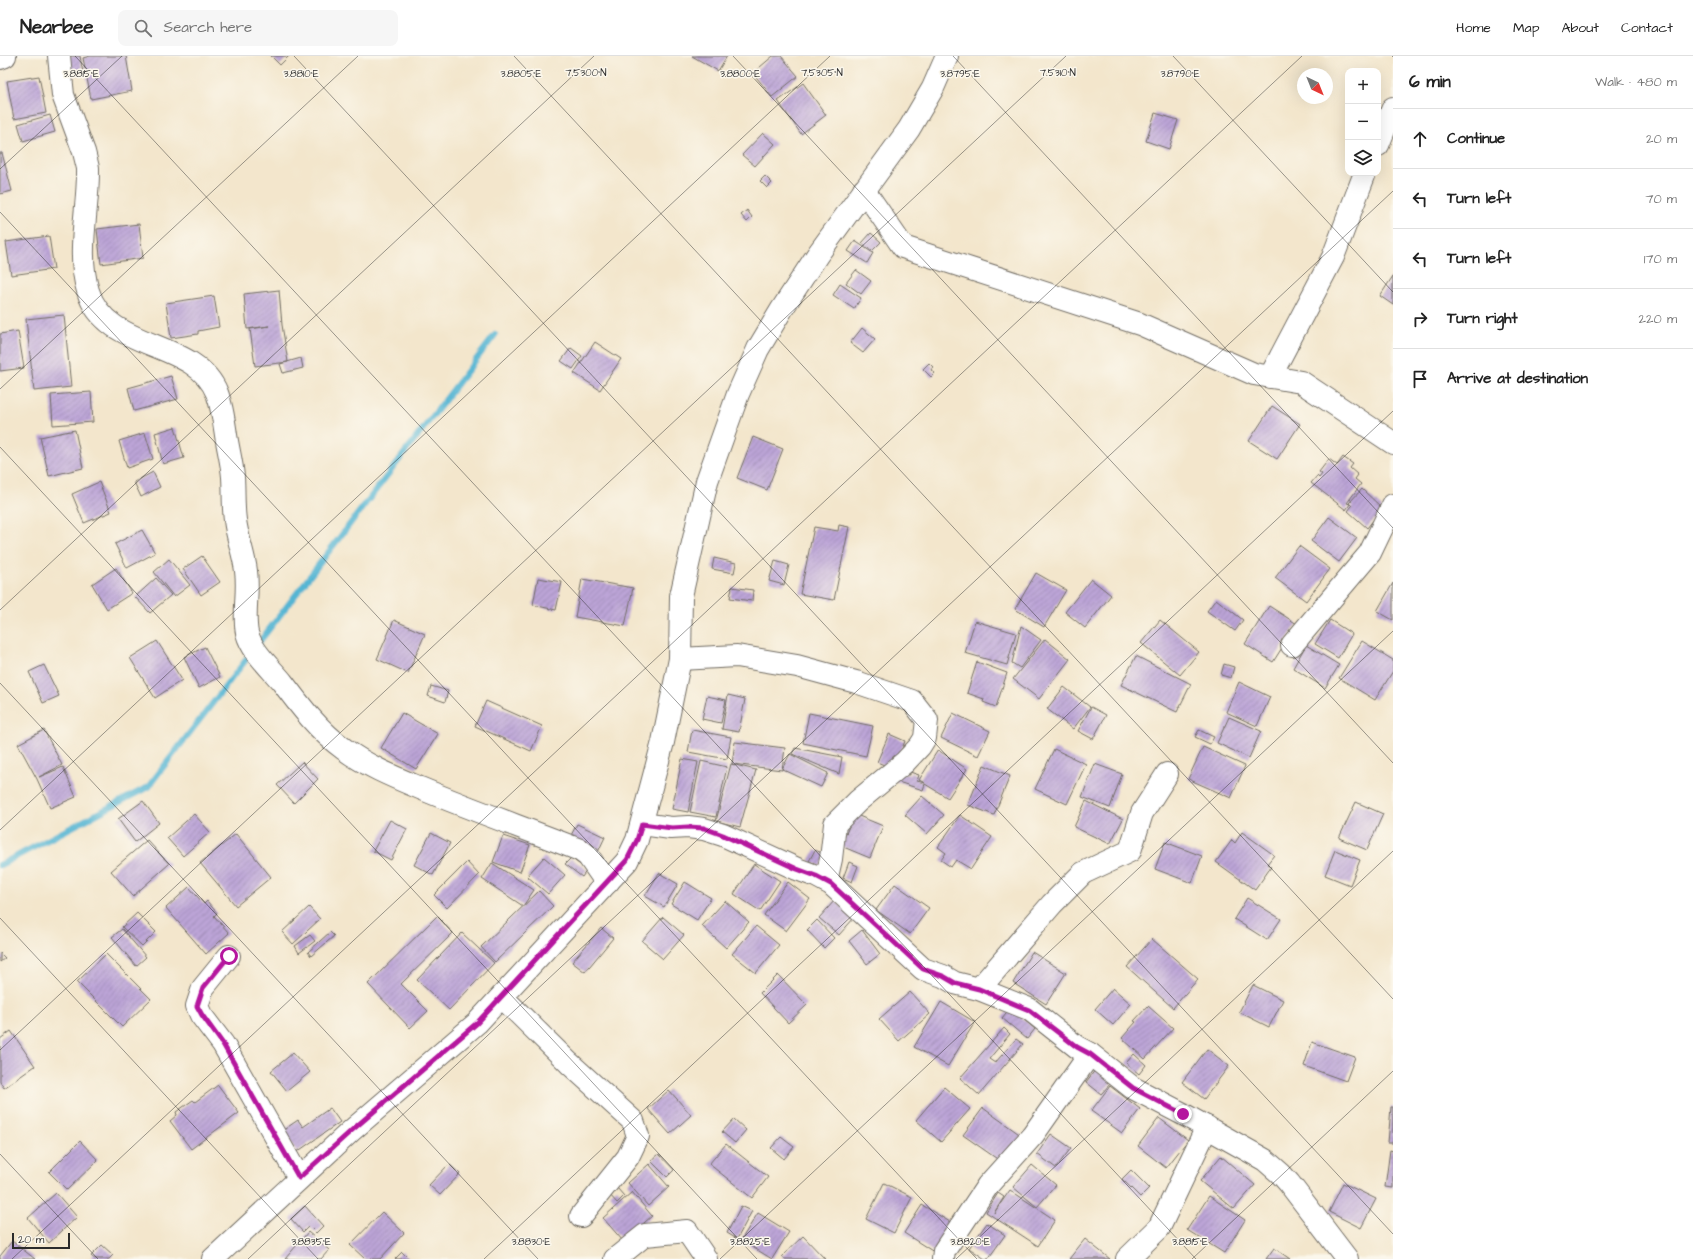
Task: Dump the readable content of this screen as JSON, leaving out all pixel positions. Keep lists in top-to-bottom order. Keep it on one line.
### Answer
{"scale_bar":"20 m","north":"bottom right","page":{"header":"Nearbee","search":"Search here","nav":["Home","Map","About","Contact"],"heading":["6 min","Walk · 480 m"],"map_buttons":["+","−"],"list":[["Continue","20 m"],["Turn left","70 m"],["Turn left","170 m"],["Turn right","220 m"],"Arrive at destination"],"scale":"20 m"},"coordinates":["7.5300°N","7.5305°N","7.5310°N","3.8815°E","3.8810°E","3.8805°E","3.8800°E","3.8795°E","3.8790°E","3.8835°E","3.8830°E","3.8825°E","3.8820°E"]}
